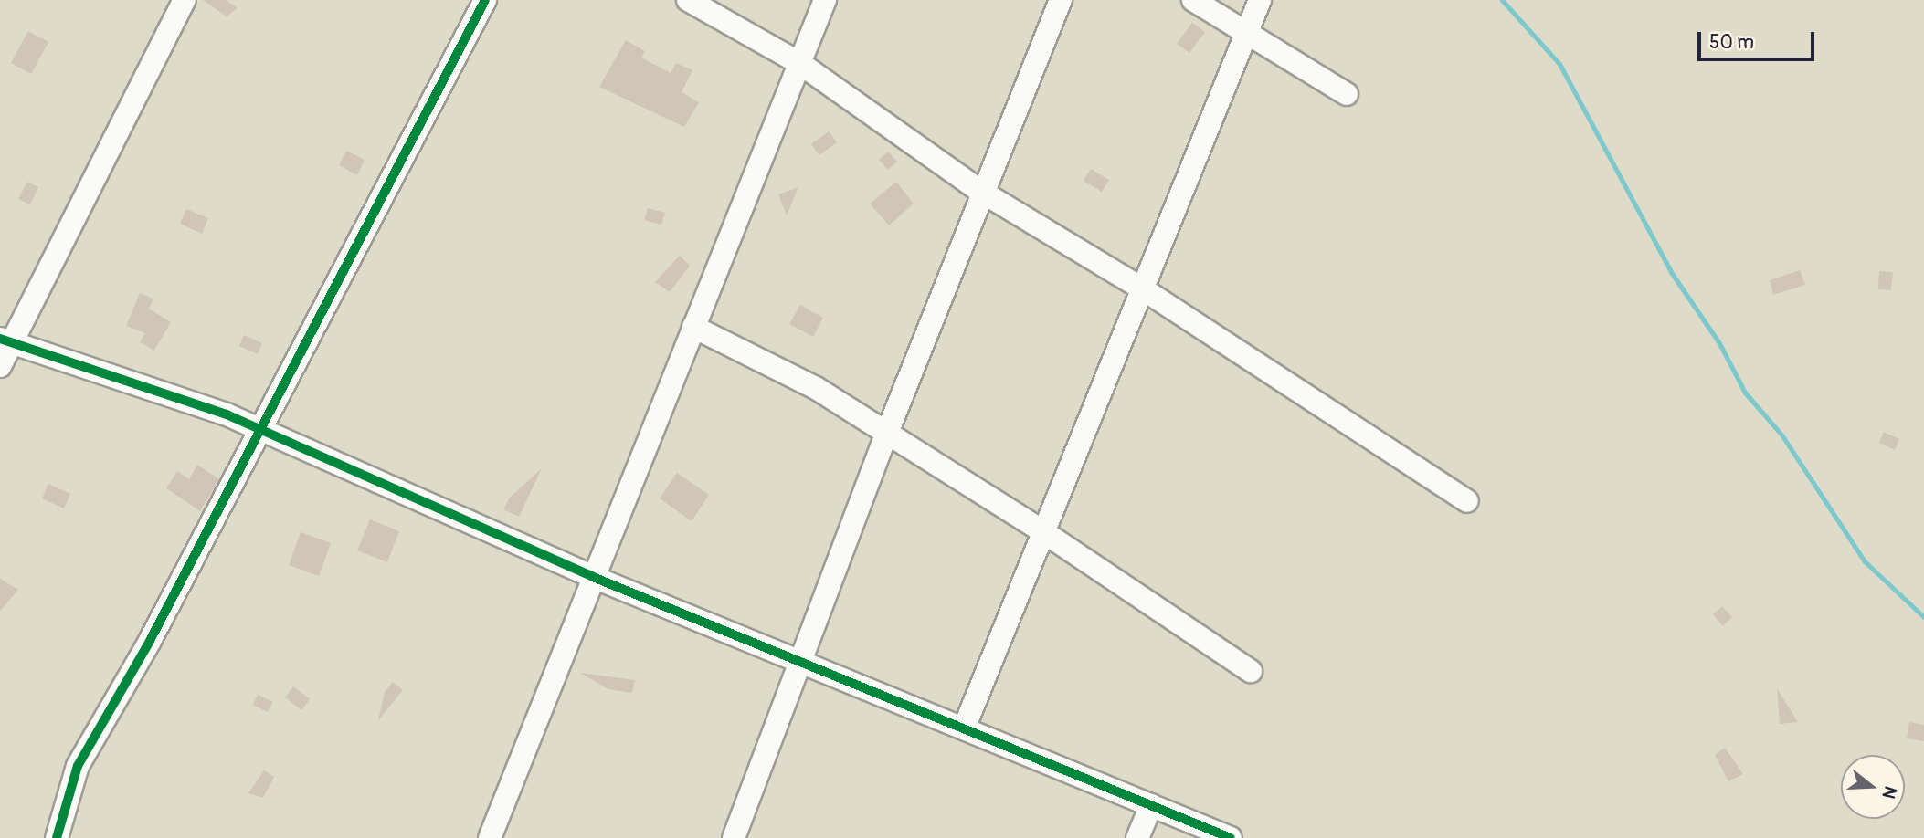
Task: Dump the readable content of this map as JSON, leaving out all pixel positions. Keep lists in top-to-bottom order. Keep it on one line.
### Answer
{"scale_bar":"50 m","north":"right"}
